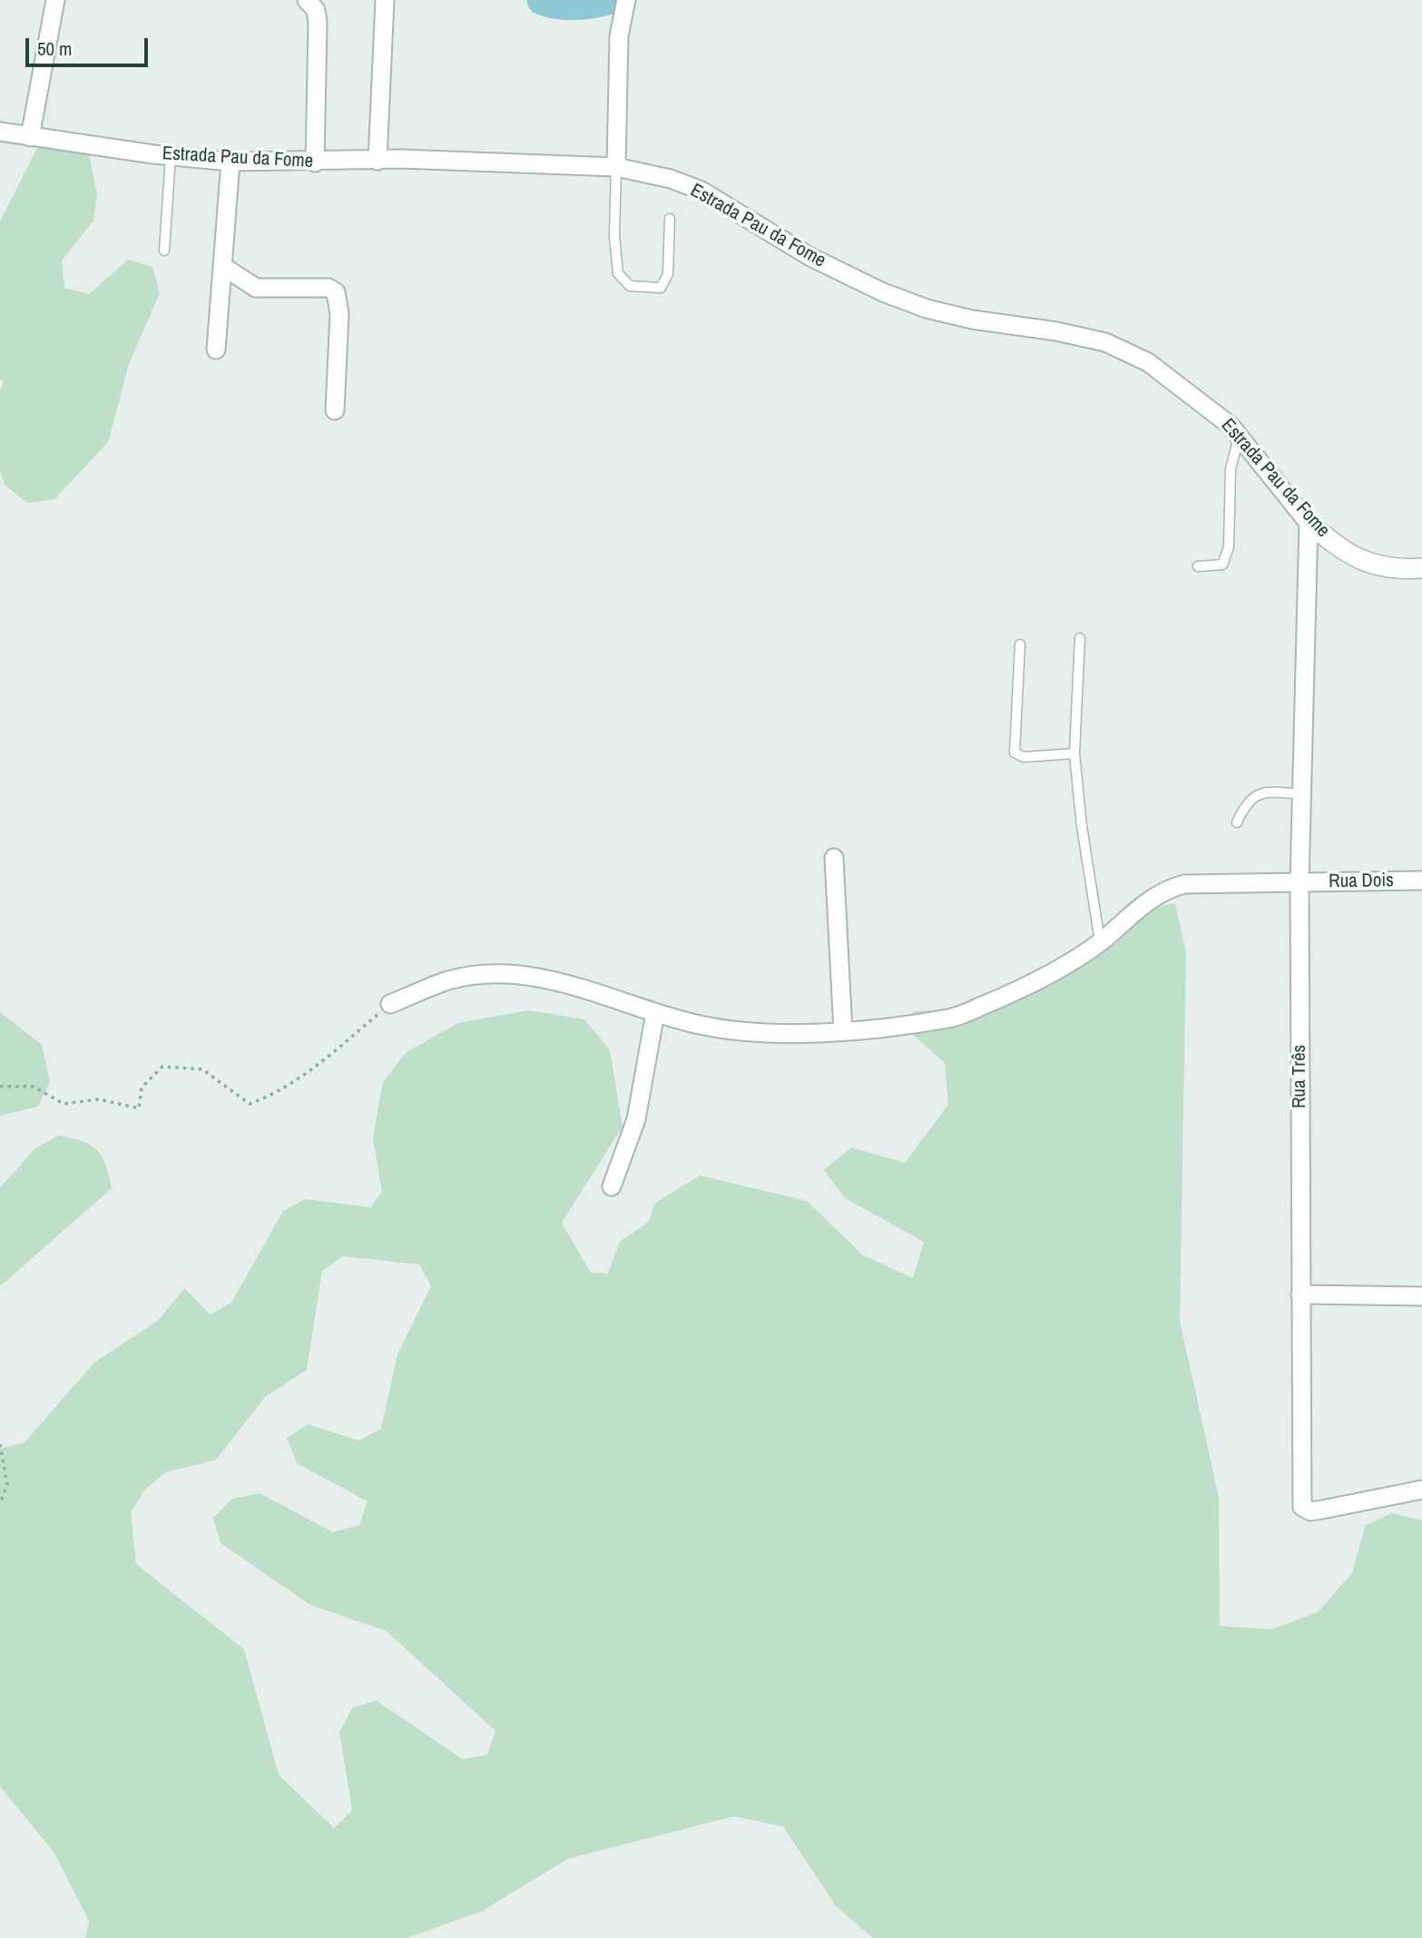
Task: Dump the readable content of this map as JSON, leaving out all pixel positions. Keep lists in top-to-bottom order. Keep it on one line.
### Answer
{"streets":{"street":["Estrada Pau da Fome","Rua Dois","Rua Três"]},"crossings":[["Estrada Pau da Fome","Rua Três"],["Rua Dois","Rua Três"]],"scale_bar":"50 m"}
